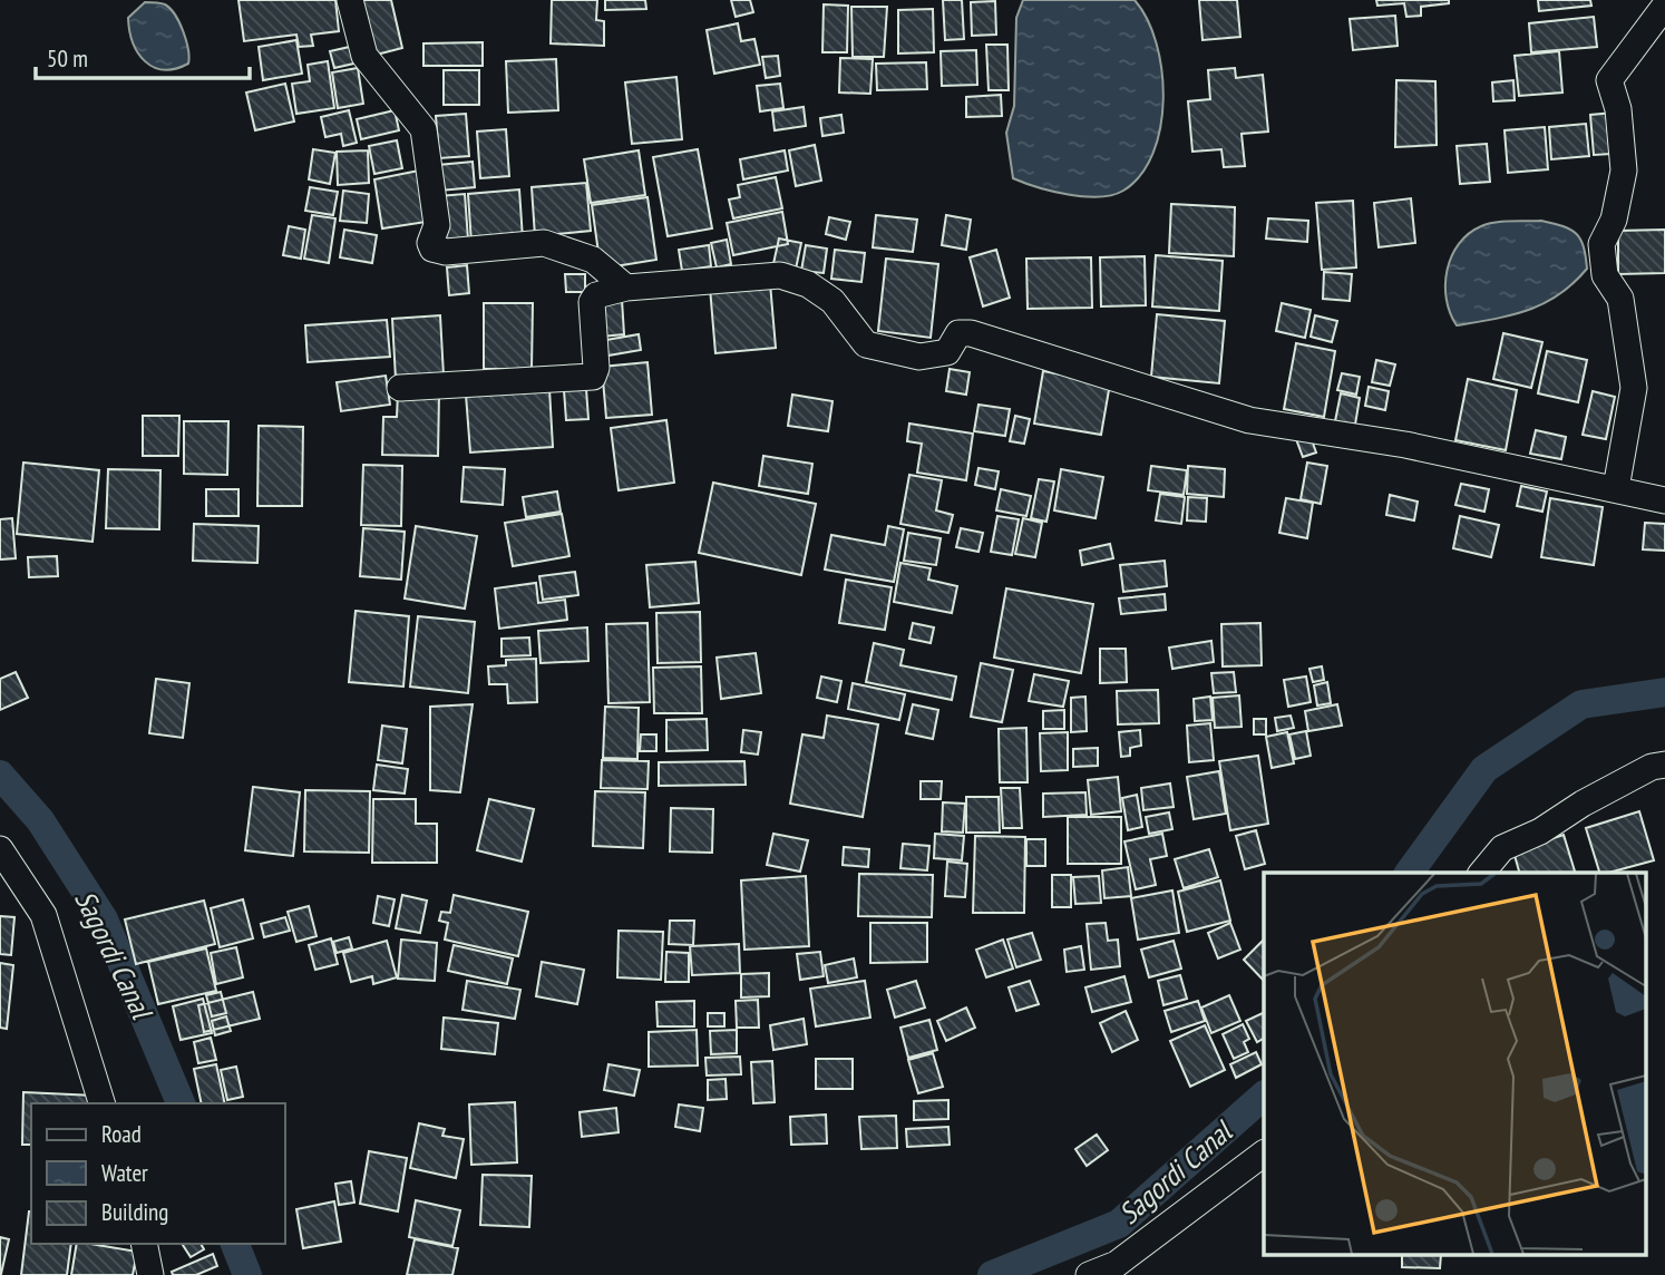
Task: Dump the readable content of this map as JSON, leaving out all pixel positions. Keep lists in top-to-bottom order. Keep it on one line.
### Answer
{"water":["Sagordi Canal"],"legend":["Road","Water","Building"],"scale_bar":"50 m"}
